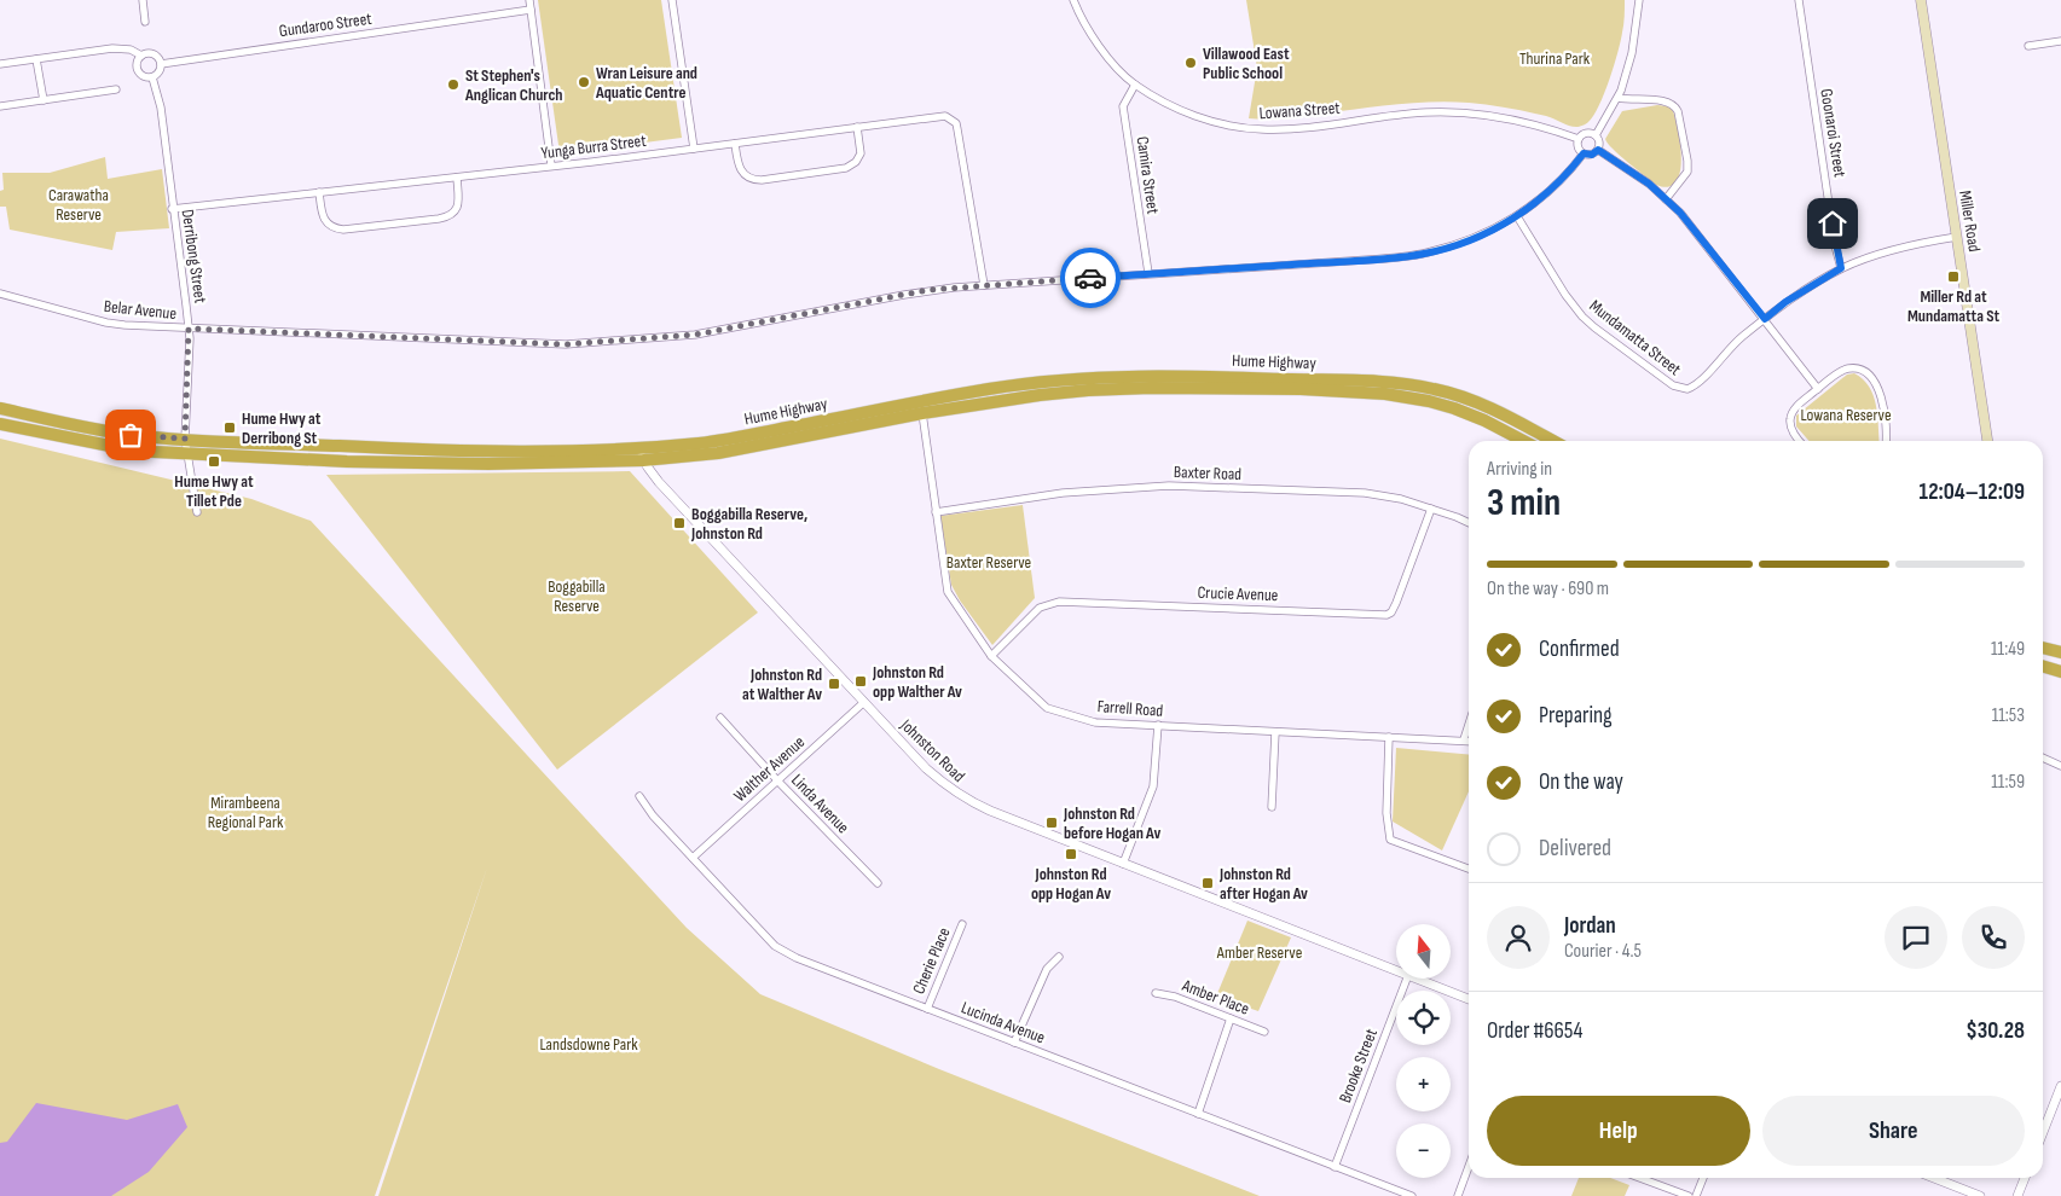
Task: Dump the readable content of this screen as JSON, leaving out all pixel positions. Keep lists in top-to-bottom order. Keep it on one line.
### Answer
{"streets":{"highway":["Hume Highway"],"main road":["Miller Road"],"street":["Gundaroo Street","Lowana Street","Goonaroi Street","Yunga Burra Street","Camira Street","Derribong Street","Belar Avenue","Mundamatta Street","Baxter Road","Crucie Avenue","Farrell Road","Johnston Road","Walther Avenue","Linda Avenue","Cherie Place","Amber Place","Lucinda Avenue","Brooke Street"]},"crossings":[["Gundaroo Street","Derribong Street"],["Lowana Street","Camira Street"],["Lowana Street","Belar Avenue"],["Goonaroi Street","Mundamatta Street"],["Yunga Burra Street","Derribong Street"],["Yunga Burra Street","Belar Avenue"],["Camira Street","Belar Avenue"],["Miller Road","Mundamatta Street"],["Derribong Street","Belar Avenue"],["Derribong Street","Hume Highway"],["Belar Avenue","Mundamatta Street"],["Hume Highway","Farrell Road"],["Hume Highway","Johnston Road"],["Baxter Road","Crucie Avenue"],["Baxter Road","Farrell Road"],["Crucie Avenue","Farrell Road"],["Johnston Road","Walther Avenue"],["Walther Avenue","Linda Avenue"],["Walther Avenue","Lucinda Avenue"],["Cherie Place","Lucinda Avenue"],["Lucinda Avenue","Brooke Street"]],"parks":["Thurina Park","Carawatha Reserve","Lowana Reserve","Baxter Reserve","Boggabilla Reserve","Mirambeena Regional Park","Amber Reserve","Landsdowne Park"],"places":{"other":["Villawood East Public School","Wran Leisure and Aquatic Centre","St Stephen's Anglican Church"],"transit":["Miller Rd at Mundamatta St","Hume Hwy at Derribong St","Hume Hwy at Tillet Pde","Boggabilla Reserve, Johnston Rd","Johnston Rd opp Walther Av","Johnston Rd at Walther Av","Johnston Rd before Hogan Av","Johnston Rd opp Hogan Av","Johnston Rd after Hogan Av"]},"north":"top","page":{"heading":["3 min","Arriving in","12:04–12:09"],"panel":["Jordan","Courier · 4.5","Order #6654","$30.28"],"bar":"On the way · 690 m","list":[["Confirmed","11:49"],["Preparing","11:53"],["On the way","11:59"],"Delivered"],"map_buttons":["+","−"],"buttons":["Help","Share"]}}
